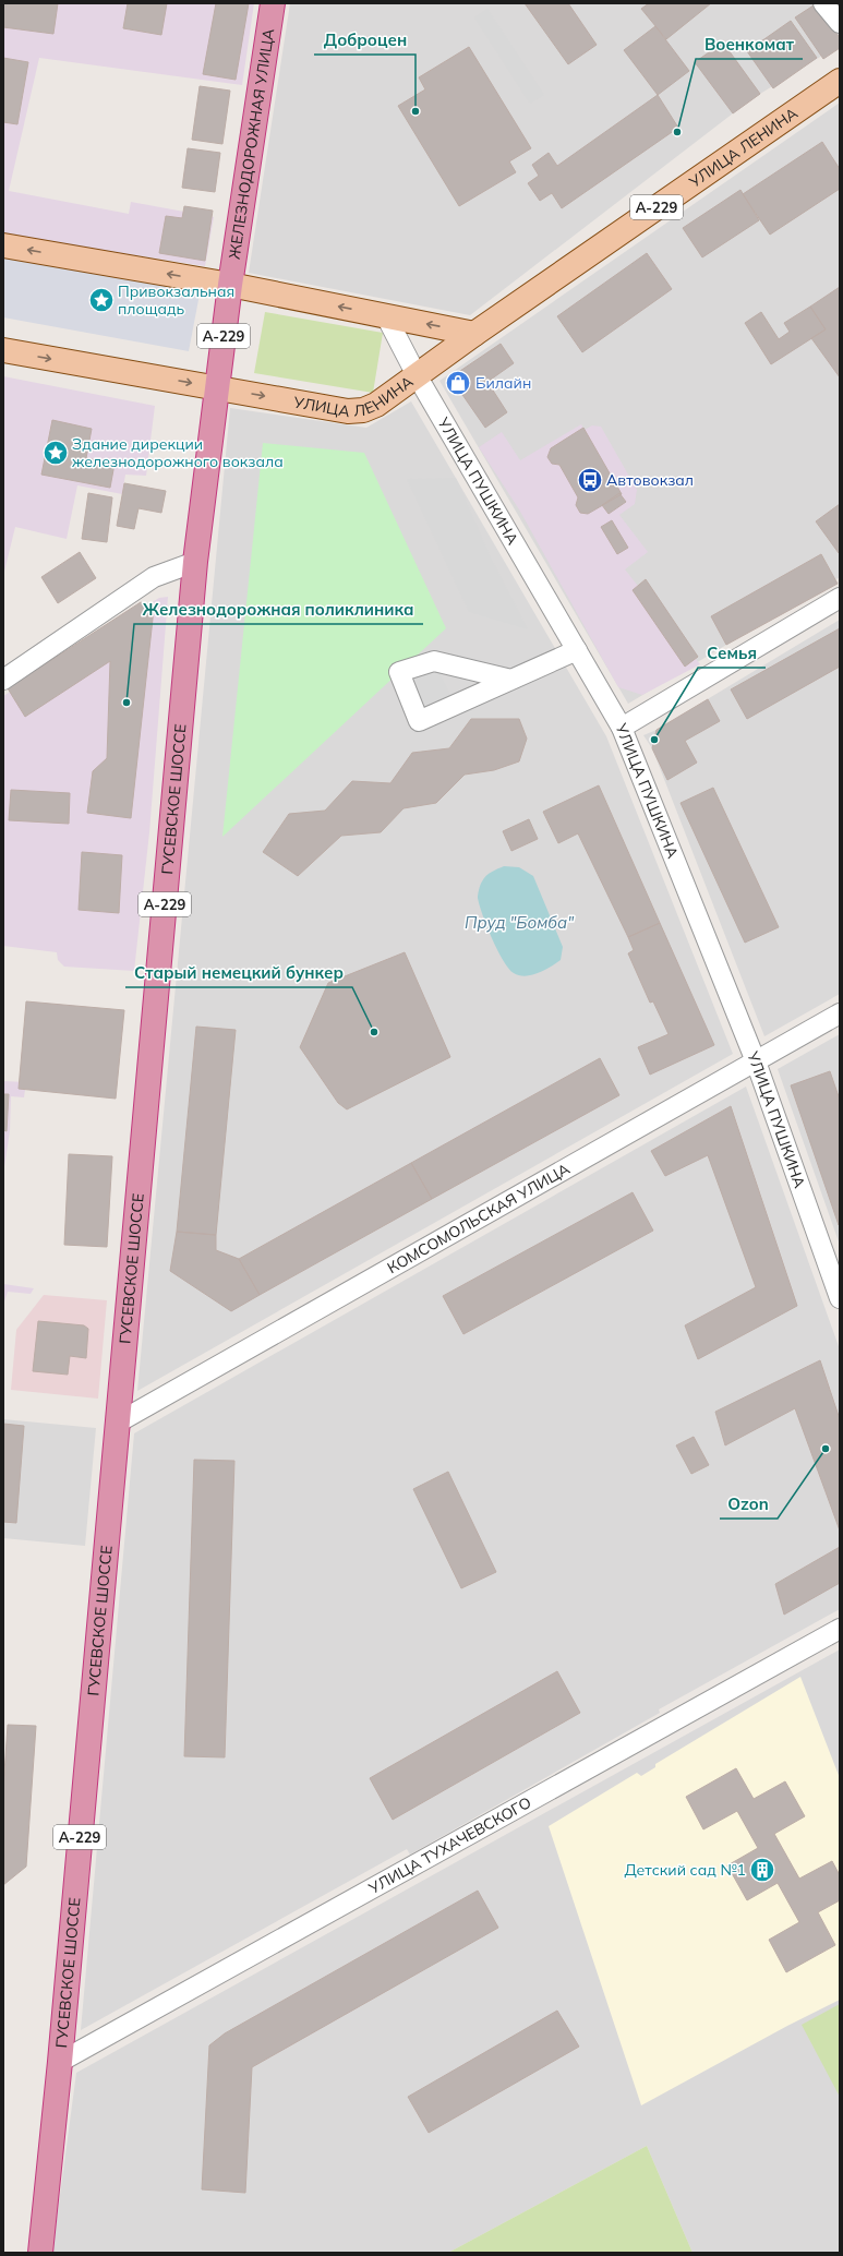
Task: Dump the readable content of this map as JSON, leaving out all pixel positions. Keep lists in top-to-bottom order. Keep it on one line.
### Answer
{"streets":{"highway":["ЖЕЛЕЗНОДОРОЖНАЯ УЛИЦА","А-229","ГУСЕВСКОЕ ШОССЕ"],"main road":["УЛИЦА ЛЕНИНА"],"street":["УЛИЦА ПУШКИНА","КОМСОМОЛЬСКАЯ УЛИЦА","УЛИЦА ТУХАЧЕВСКОГО"]},"crossings":[["ЖЕЛЕЗНОДОРОЖНАЯ УЛИЦА","ГУСЕВСКОЕ ШОССЕ"],["УЛИЦА ЛЕНИНА","УЛИЦА ПУШКИНА"],["УЛИЦА ЛЕНИНА","ГУСЕВСКОЕ ШОССЕ"],["УЛИЦА ПУШКИНА","КОМСОМОЛЬСКАЯ УЛИЦА"],["ГУСЕВСКОЕ ШОССЕ","КОМСОМОЛЬСКАЯ УЛИЦА"],["ГУСЕВСКОЕ ШОССЕ","УЛИЦА ТУХАЧЕВСКОГО"]],"water":["Пруд \"Бомба\""],"places":{"other":["Доброцен","Военкомат","Железнодорожная поликлиника","Семья","Старый немецкий бункер","Ozon"],"place":["Привокзальная площадь","Здание дирекции железнодорожного вокзала"],"shop":["Билайн"],"bus stop":["Автовокзал"],"building":["Детский сад №1"]}}
